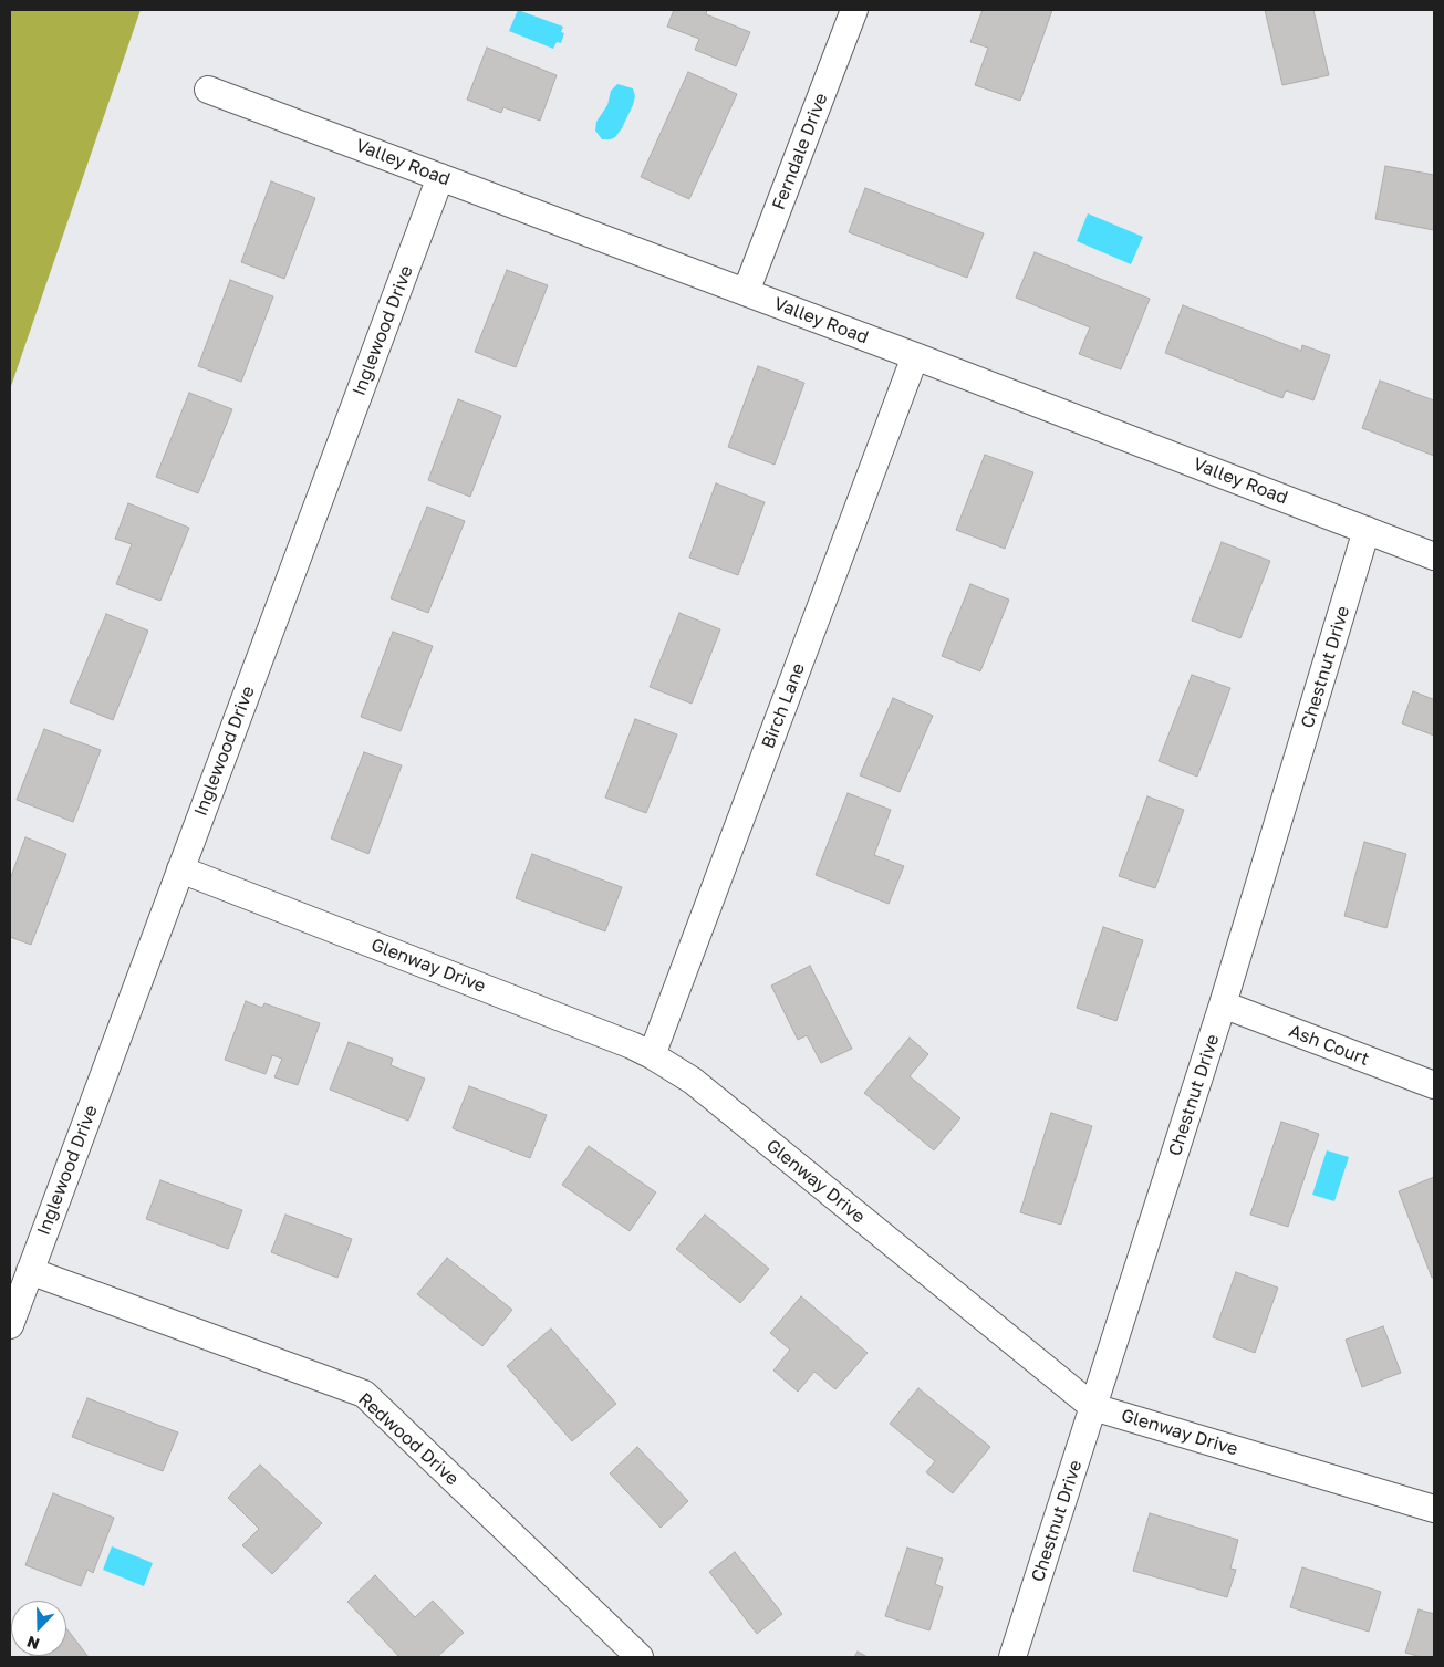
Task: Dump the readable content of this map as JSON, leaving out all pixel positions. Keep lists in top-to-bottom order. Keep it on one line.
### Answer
{"streets":{"street":["Ferndale Drive","Valley Road","Inglewood Drive","Chestnut Drive","Birch Lane","Glenway Drive","Ash Court","Redwood Drive"]},"crossings":[["Ferndale Drive","Valley Road"],["Valley Road","Inglewood Drive"],["Valley Road","Chestnut Drive"],["Valley Road","Birch Lane"],["Inglewood Drive","Glenway Drive"],["Inglewood Drive","Redwood Drive"],["Chestnut Drive","Glenway Drive"],["Chestnut Drive","Ash Court"],["Birch Lane","Glenway Drive"]],"north":"bottom"}
